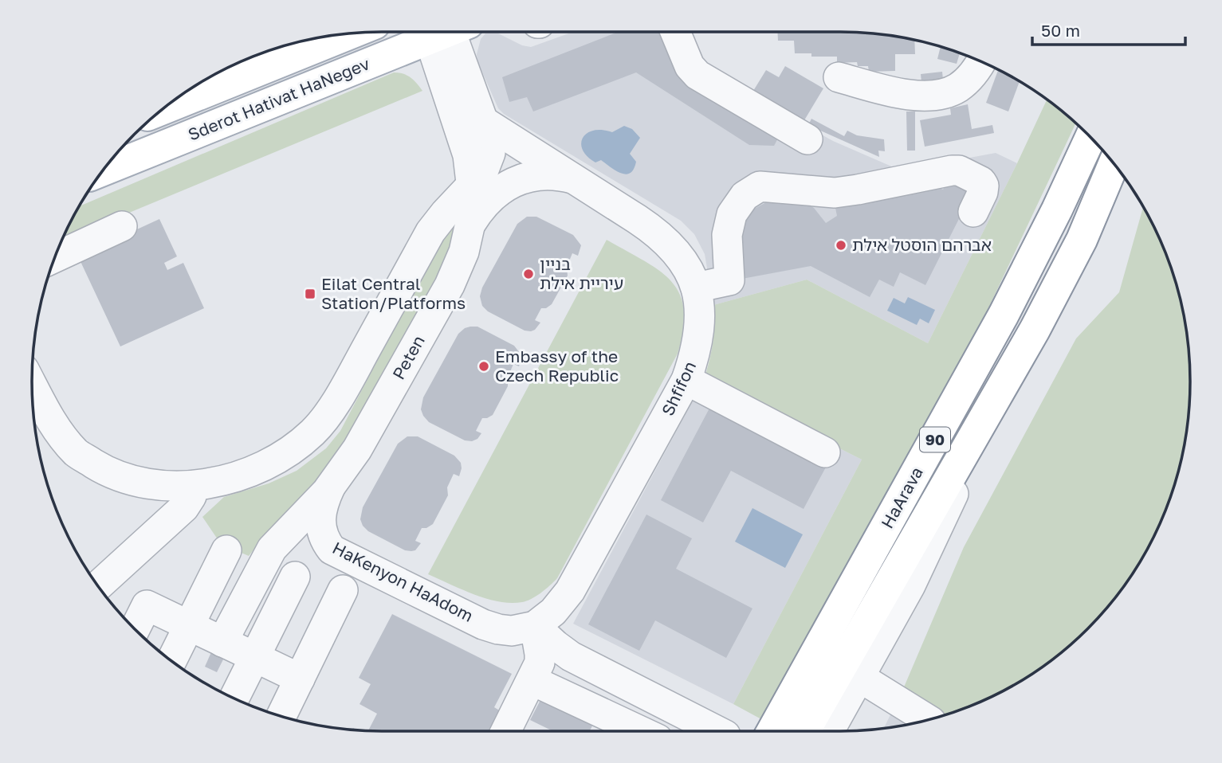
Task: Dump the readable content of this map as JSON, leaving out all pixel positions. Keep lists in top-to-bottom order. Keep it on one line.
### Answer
{"streets":{"main road":["Sderot Hativat HaNegev","90","HaArava"],"street":["Peten","Shfifon","HaKenyon HaAdom"]},"crossings":[["Peten","Shfifon"],["Peten","HaKenyon HaAdom"],["Shfifon","HaKenyon HaAdom"]],"places":{"other":["אברהם הוסטל אילת","בניין עיריית אילת","Embassy of the Czech Republic"],"transit":["Eilat Central Station/Platforms"]},"scale_bar":"50 m"}
